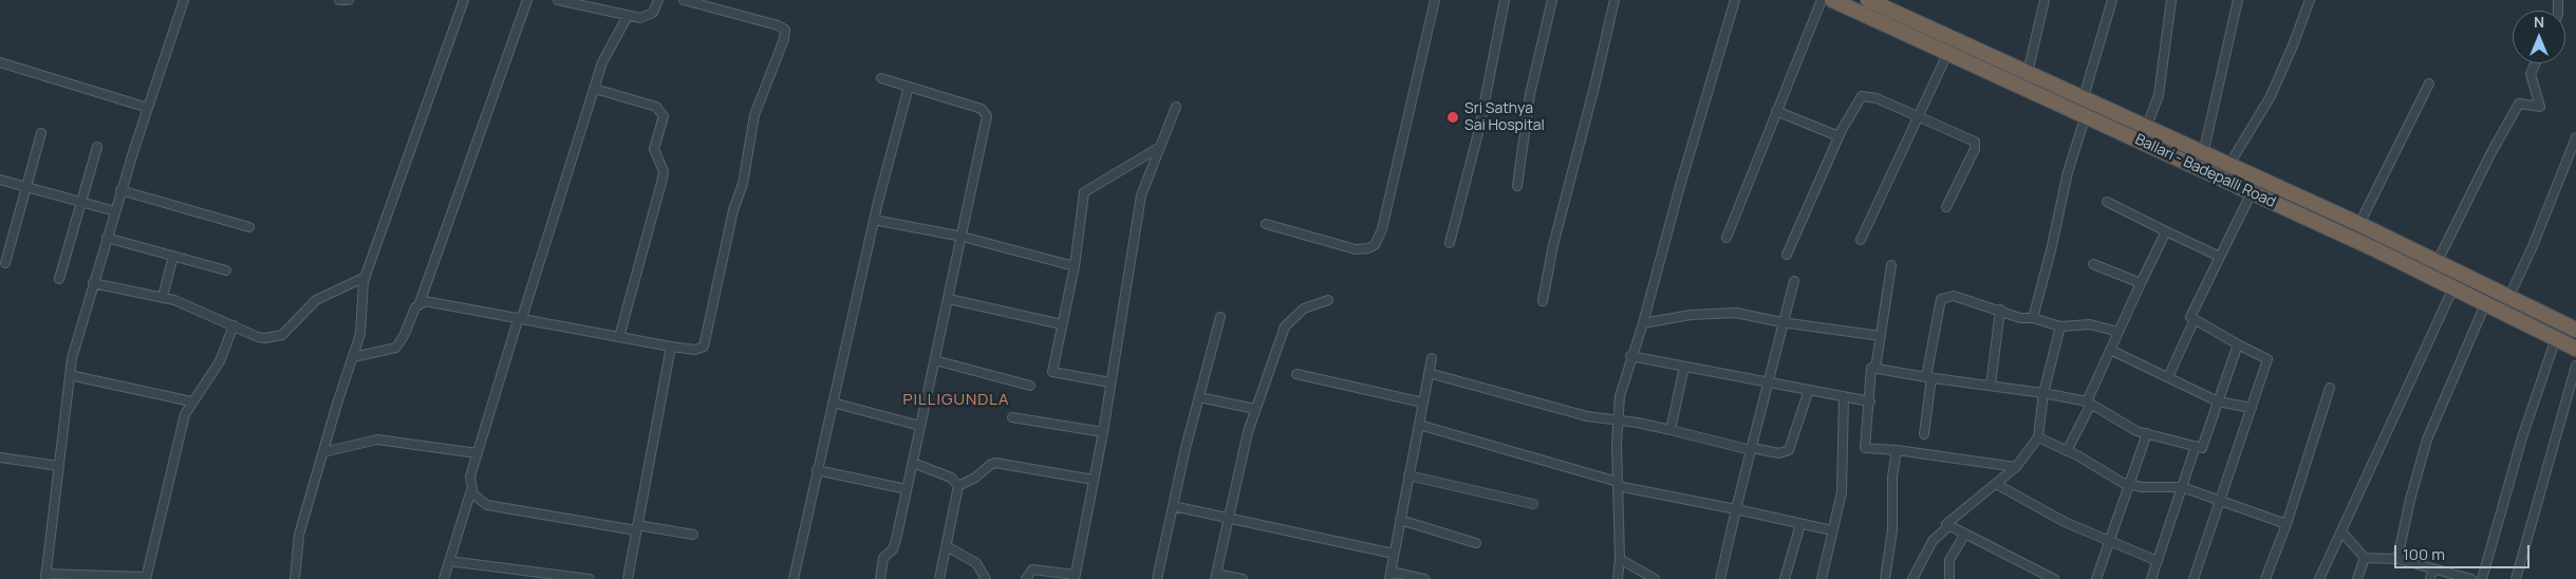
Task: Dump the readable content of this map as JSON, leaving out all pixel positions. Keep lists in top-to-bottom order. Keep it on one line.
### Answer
{"streets":{"highway":["Ballari - Badepalli Road"]},"districts":["PILLIGUNDLA"],"places":["Sri Sathya Sai Hospital"],"scale_bar":"100 m","north":"top"}
